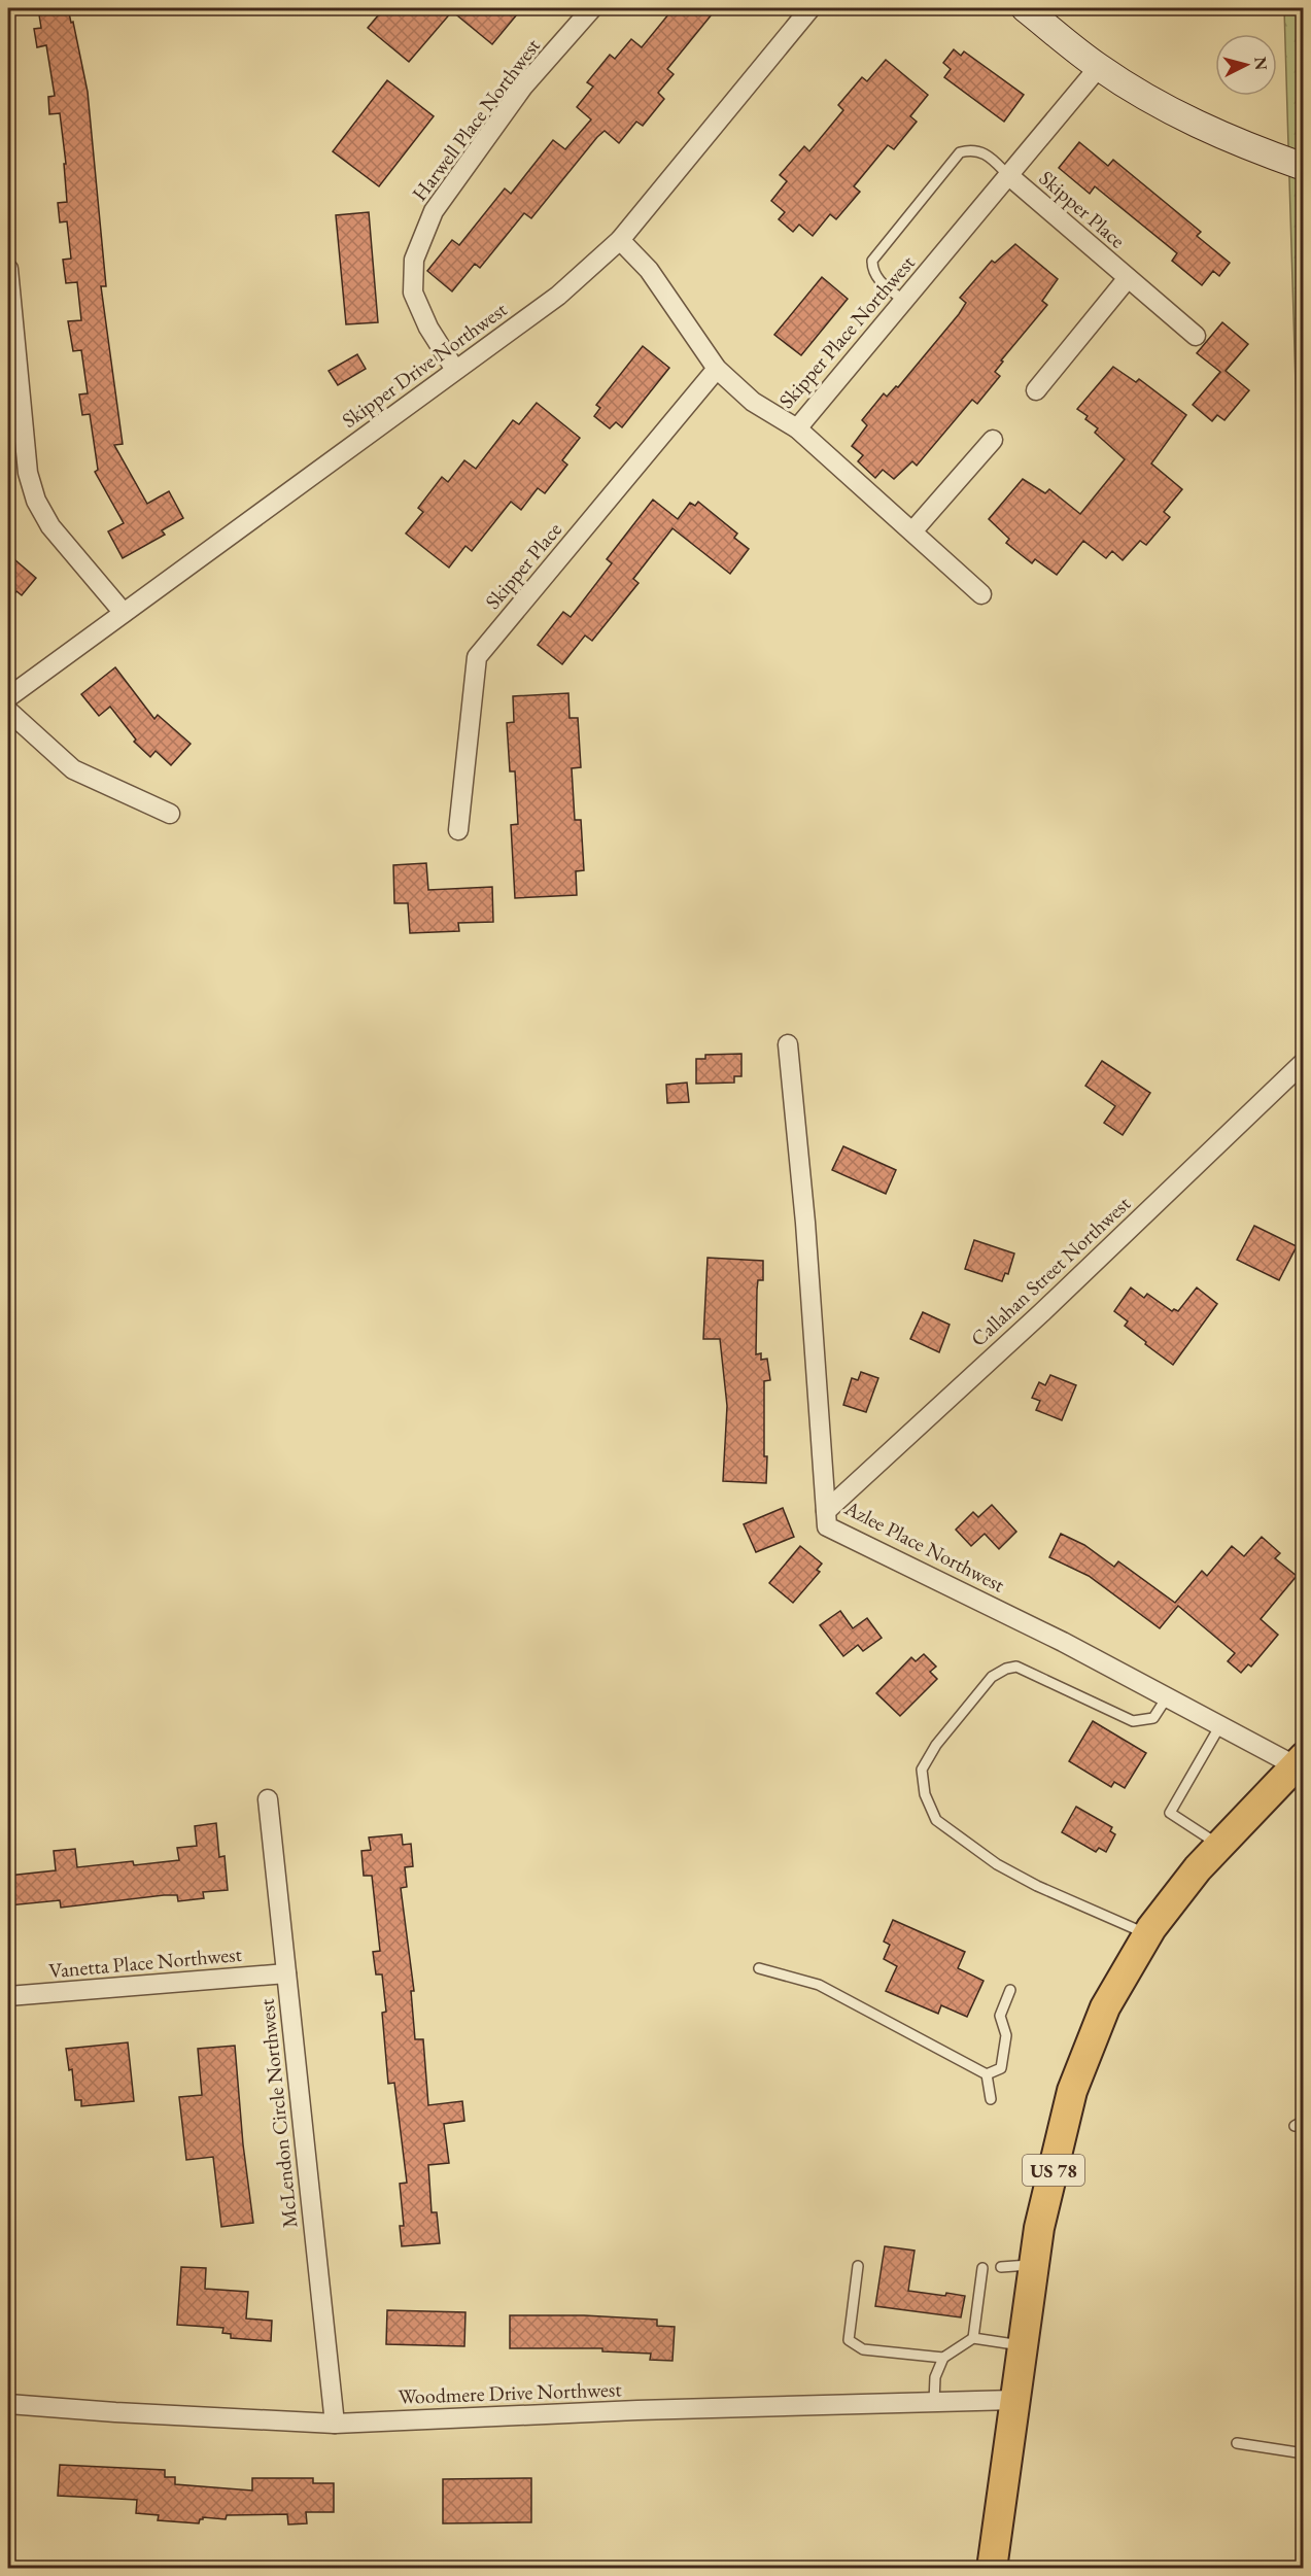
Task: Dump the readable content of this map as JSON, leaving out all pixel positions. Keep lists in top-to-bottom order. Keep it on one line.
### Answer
{"streets":{"main road":["US 78"],"street":["Harwell Place Northwest","Skipper Place","Skipper Place Northwest","Skipper Drive Northwest","Callahan Street Northwest","Azlee Place Northwest","Vanetta Place Northwest","McLendon Circle Northwest","Woodmere Drive Northwest"]},"crossings":[["Harwell Place Northwest","Skipper Drive Northwest"],["Skipper Place","Skipper Place Northwest"],["Skipper Place Northwest","Skipper Drive Northwest"],["Callahan Street Northwest","Azlee Place Northwest"],["Azlee Place Northwest","US 78"],["Vanetta Place Northwest","McLendon Circle Northwest"],["McLendon Circle Northwest","Woodmere Drive Northwest"],["US 78","Woodmere Drive Northwest"]],"north":"right"}
